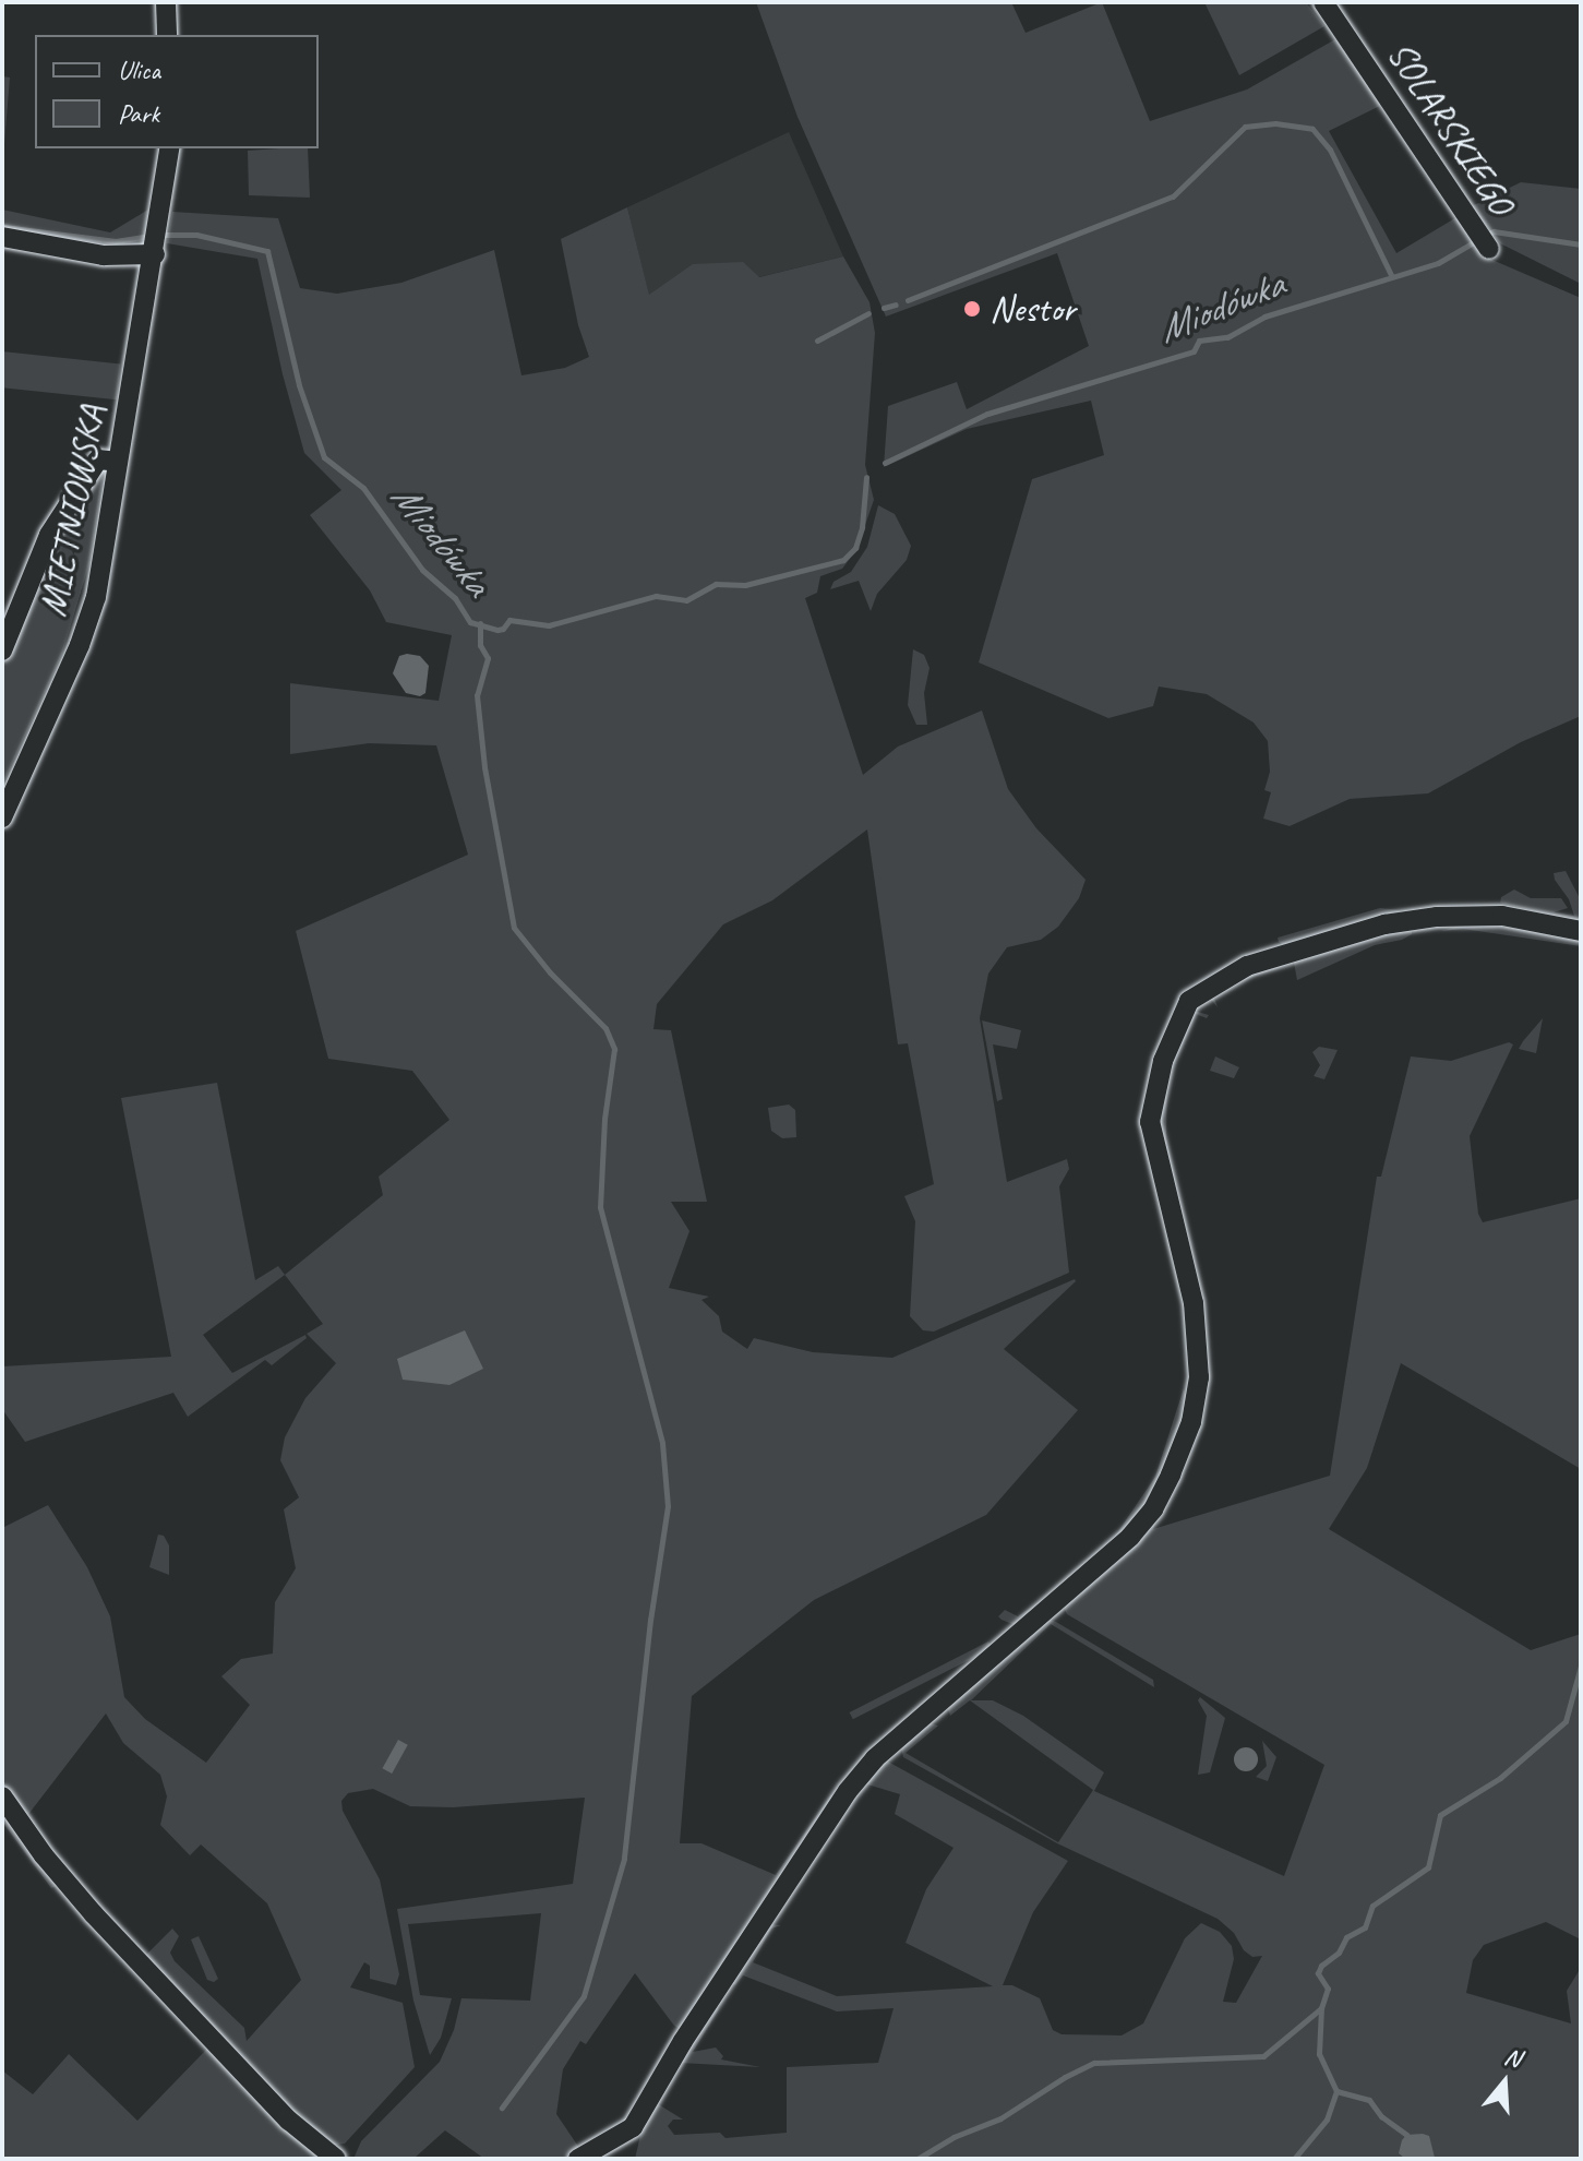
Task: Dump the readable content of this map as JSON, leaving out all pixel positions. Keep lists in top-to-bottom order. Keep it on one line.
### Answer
{"streets":{"street":["SOLARSKIEGO","MIETNIOWSKA"]},"water":["Miodówka"],"places":["Nestor"],"legend":["Ulica","Park"],"north":"top"}
